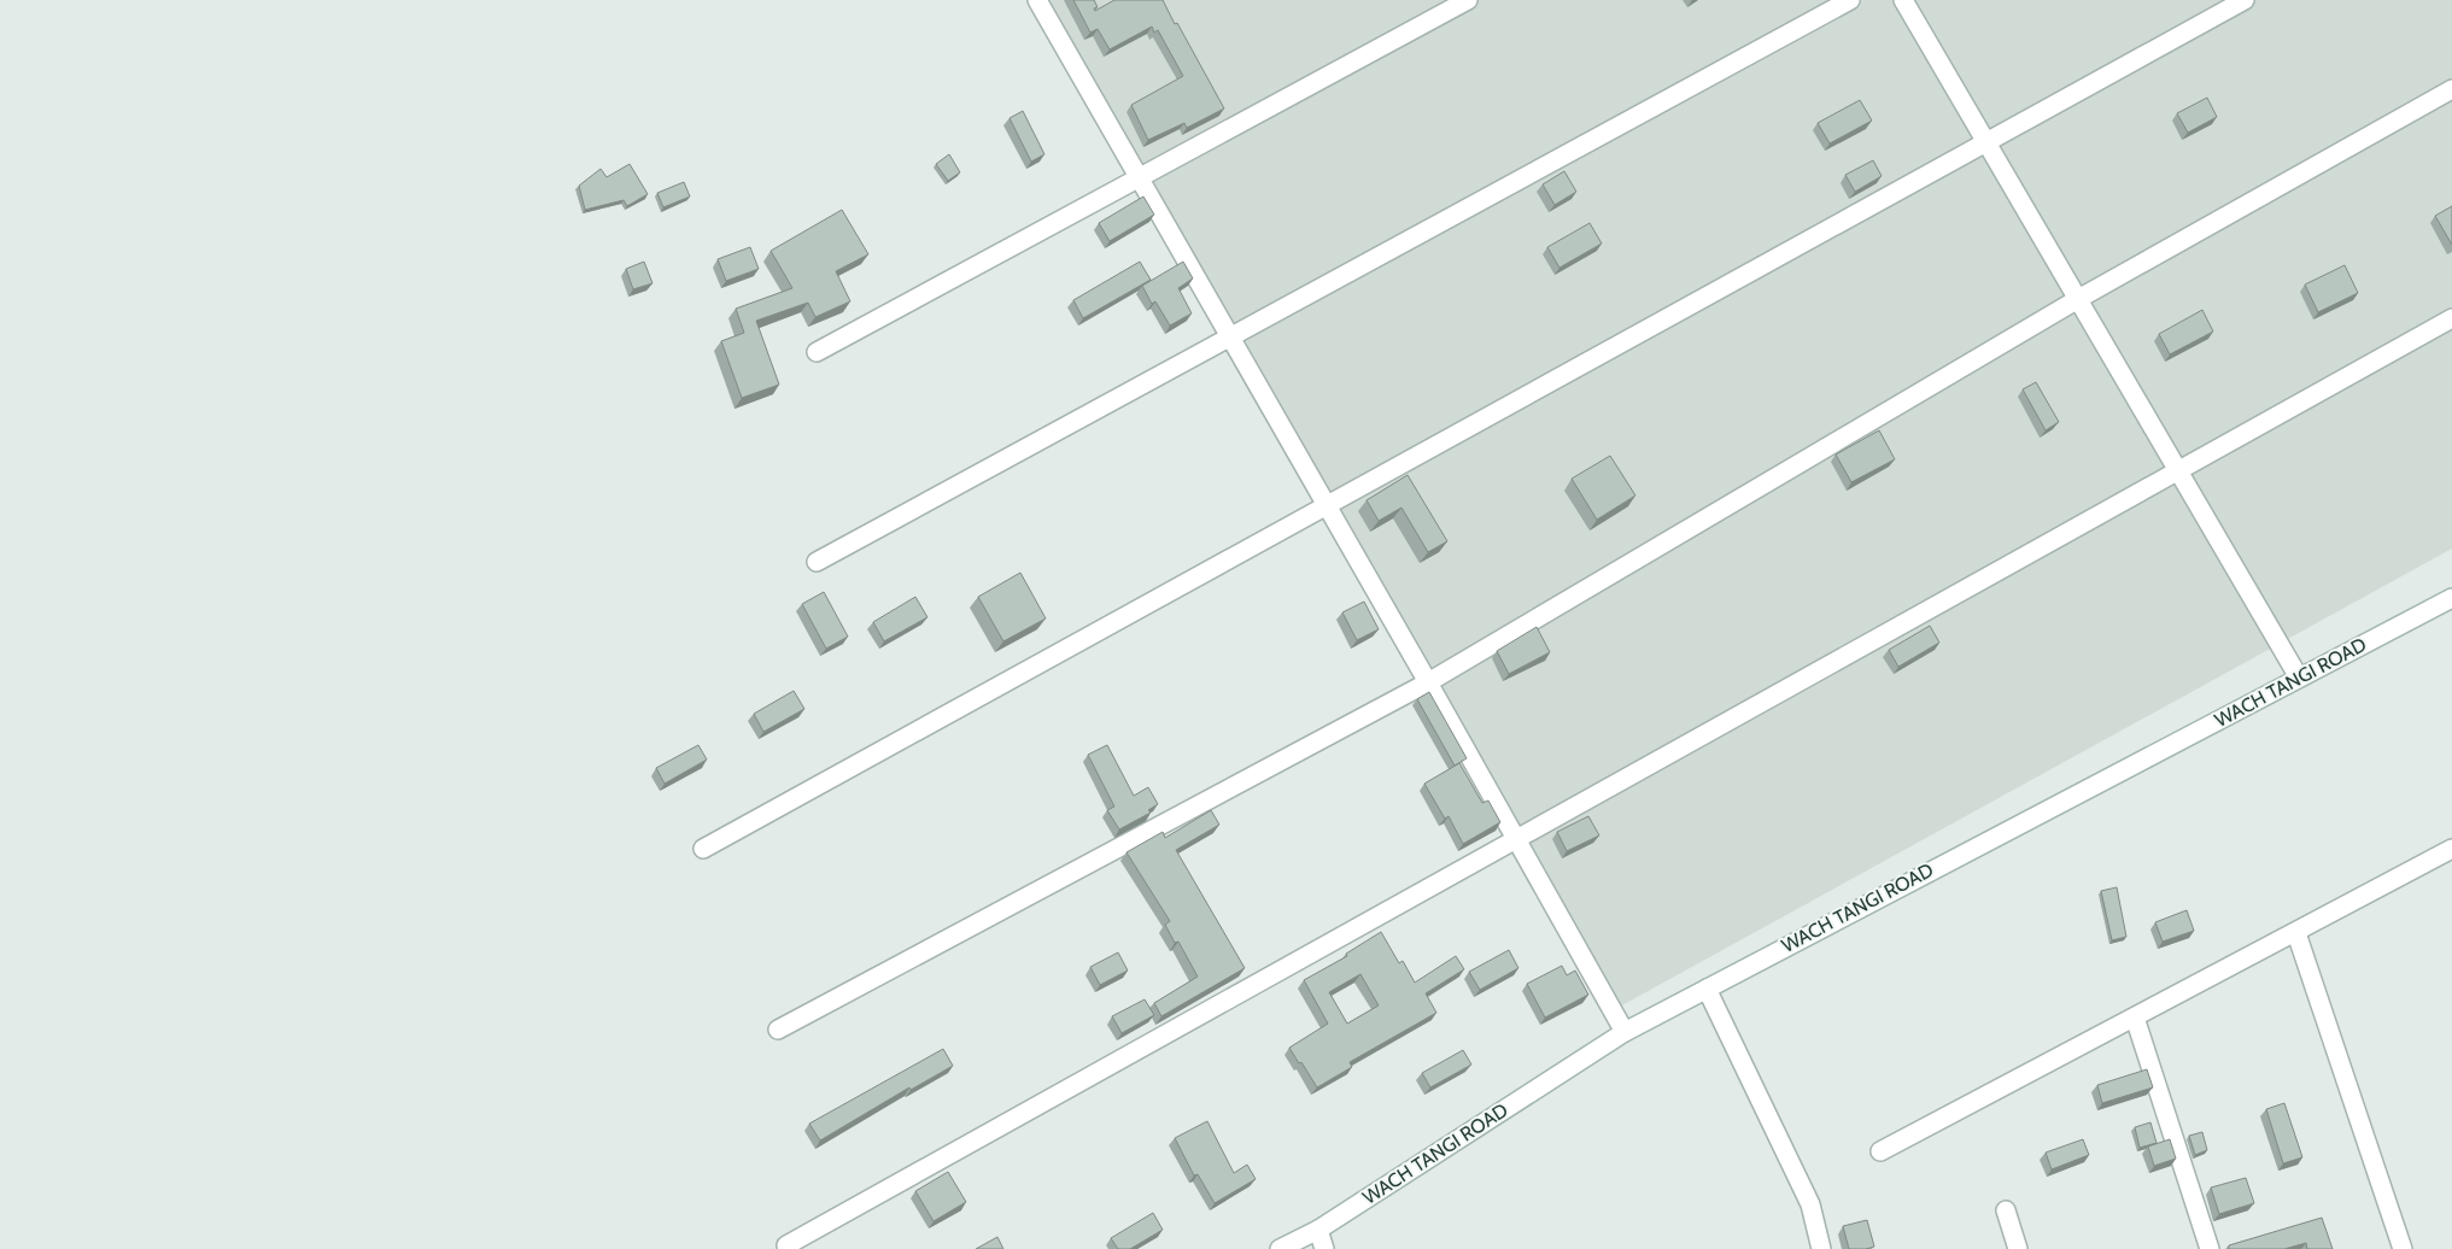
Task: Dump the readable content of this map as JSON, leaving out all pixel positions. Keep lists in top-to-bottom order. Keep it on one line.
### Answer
{"streets":{"street":["WACH TANGI ROAD"]}}
